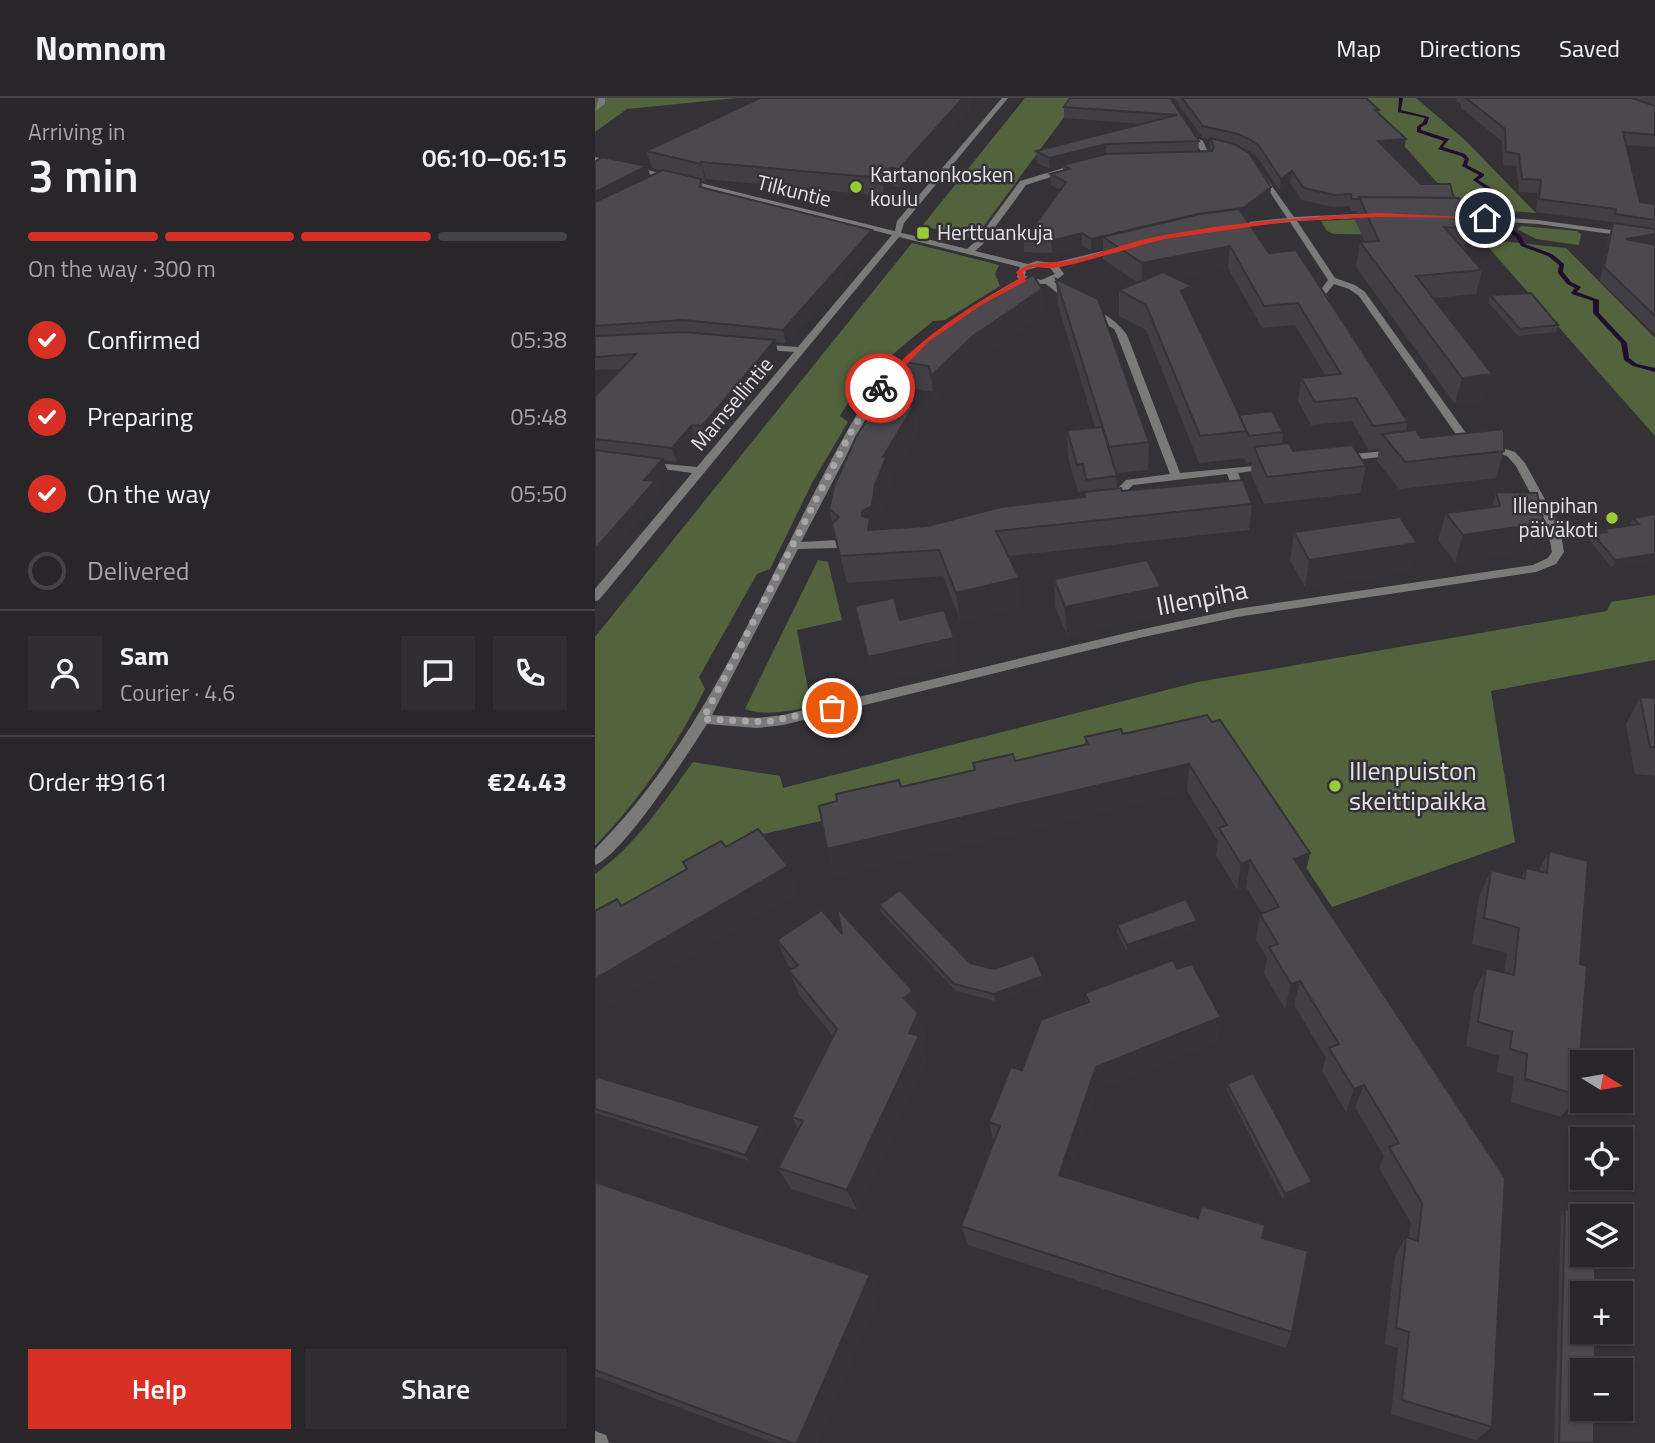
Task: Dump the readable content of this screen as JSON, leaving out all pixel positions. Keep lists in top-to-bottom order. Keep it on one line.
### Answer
{"streets":{"street":["Tilkuntie","Mamsellintie","Illenpiha"]},"crossings":[["Tilkuntie","Mamsellintie"]],"places":{"other":["Kartanonkosken koulu","Illenpihan päiväkoti","Illenpuiston skeittipaikka"],"transit":["Herttuankuja"]},"north":"right","page":{"header":"Nomnom","nav":["Map","Directions","Saved"],"heading":["3 min","Arriving in","06:10–06:15"],"panel":["Sam","Courier · 4.6","Order #9161","€24.43"],"bar":"On the way · 300 m","list":[["Confirmed","05:38"],["Preparing","05:48"],["On the way","05:50"],"Delivered"],"map_buttons":["+","−"],"buttons":["Help","Share"]}}
